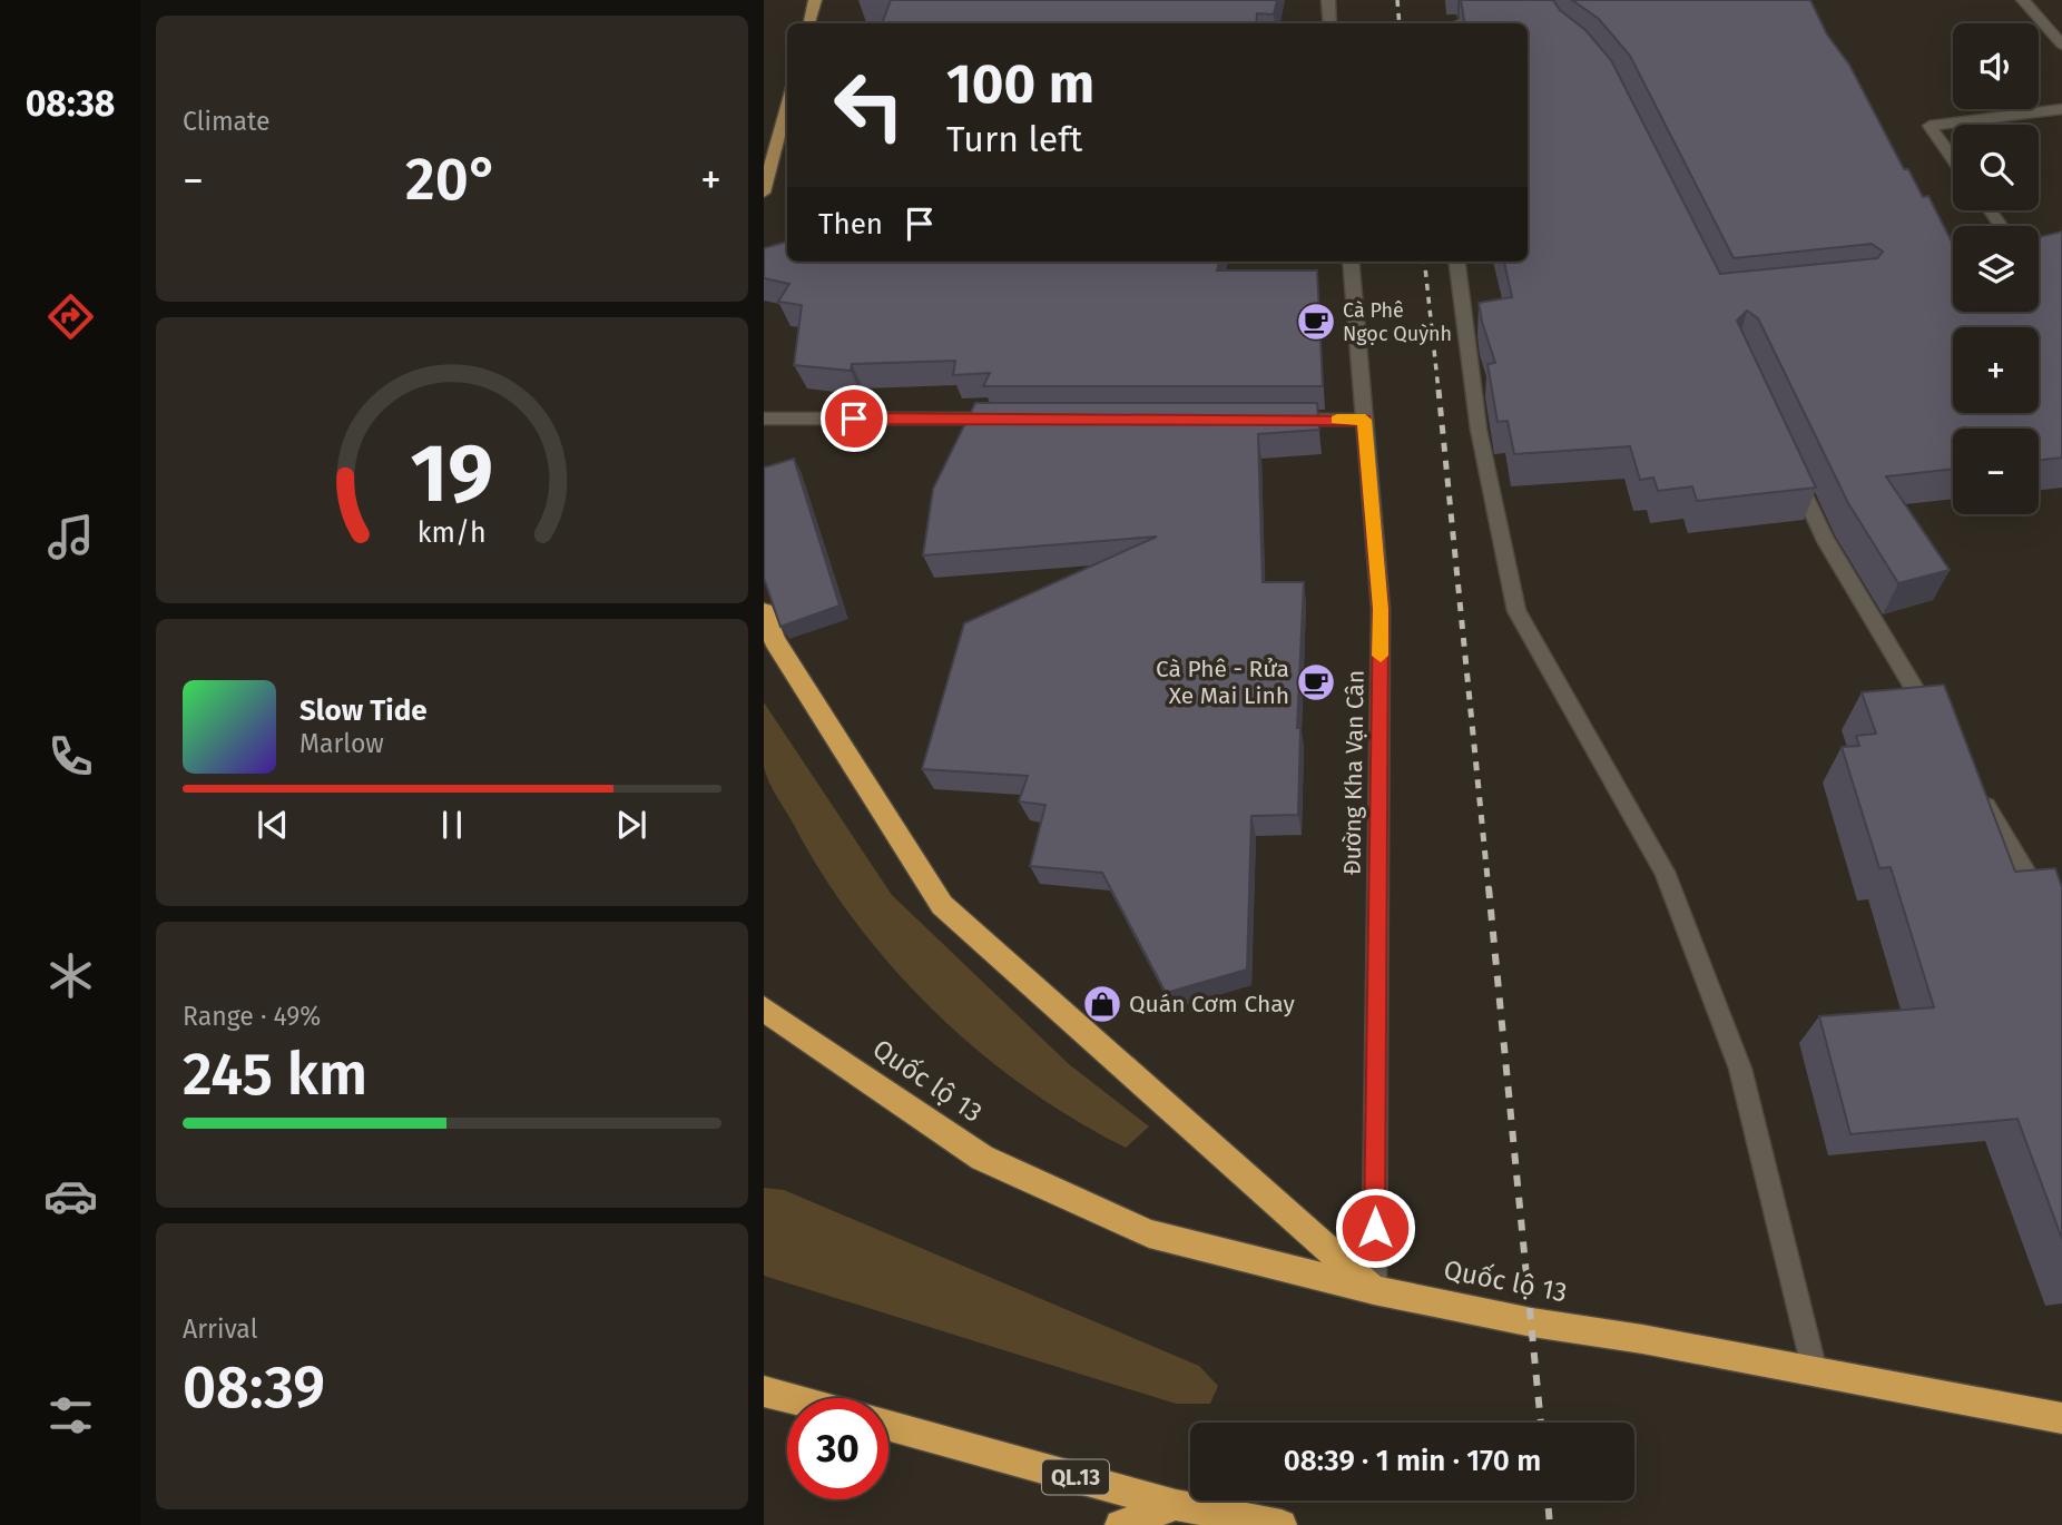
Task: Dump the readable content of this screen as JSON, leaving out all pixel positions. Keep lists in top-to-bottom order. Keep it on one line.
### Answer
{"streets":{"highway":["Quốc lộ 13","QL.13"],"street":["Đường Kha Vạn Cân"]},"crossings":[["Đường Kha Vạn Cân","Quốc lộ 13"]],"places":{"cafe":["Cà Phê Ngọc Quỳnh","Cà Phê - Rửa Xe Mai Linh"],"shop":["Quán Cơm Chay"]},"page":{"tabs":"08:38","tile":["Climate",["Range · 49%","245 km"],["Arrival","08:39"]],"map_buttons":["+","−"],"turn":["100 m","Turn left"],"heat":["−","20°","+"],"then":"Then","song":["Slow Tide","Marlow"],"limit":"30","trip":"08:39 · 1 min · 170 m","gauge":["19","km/h"]}}
